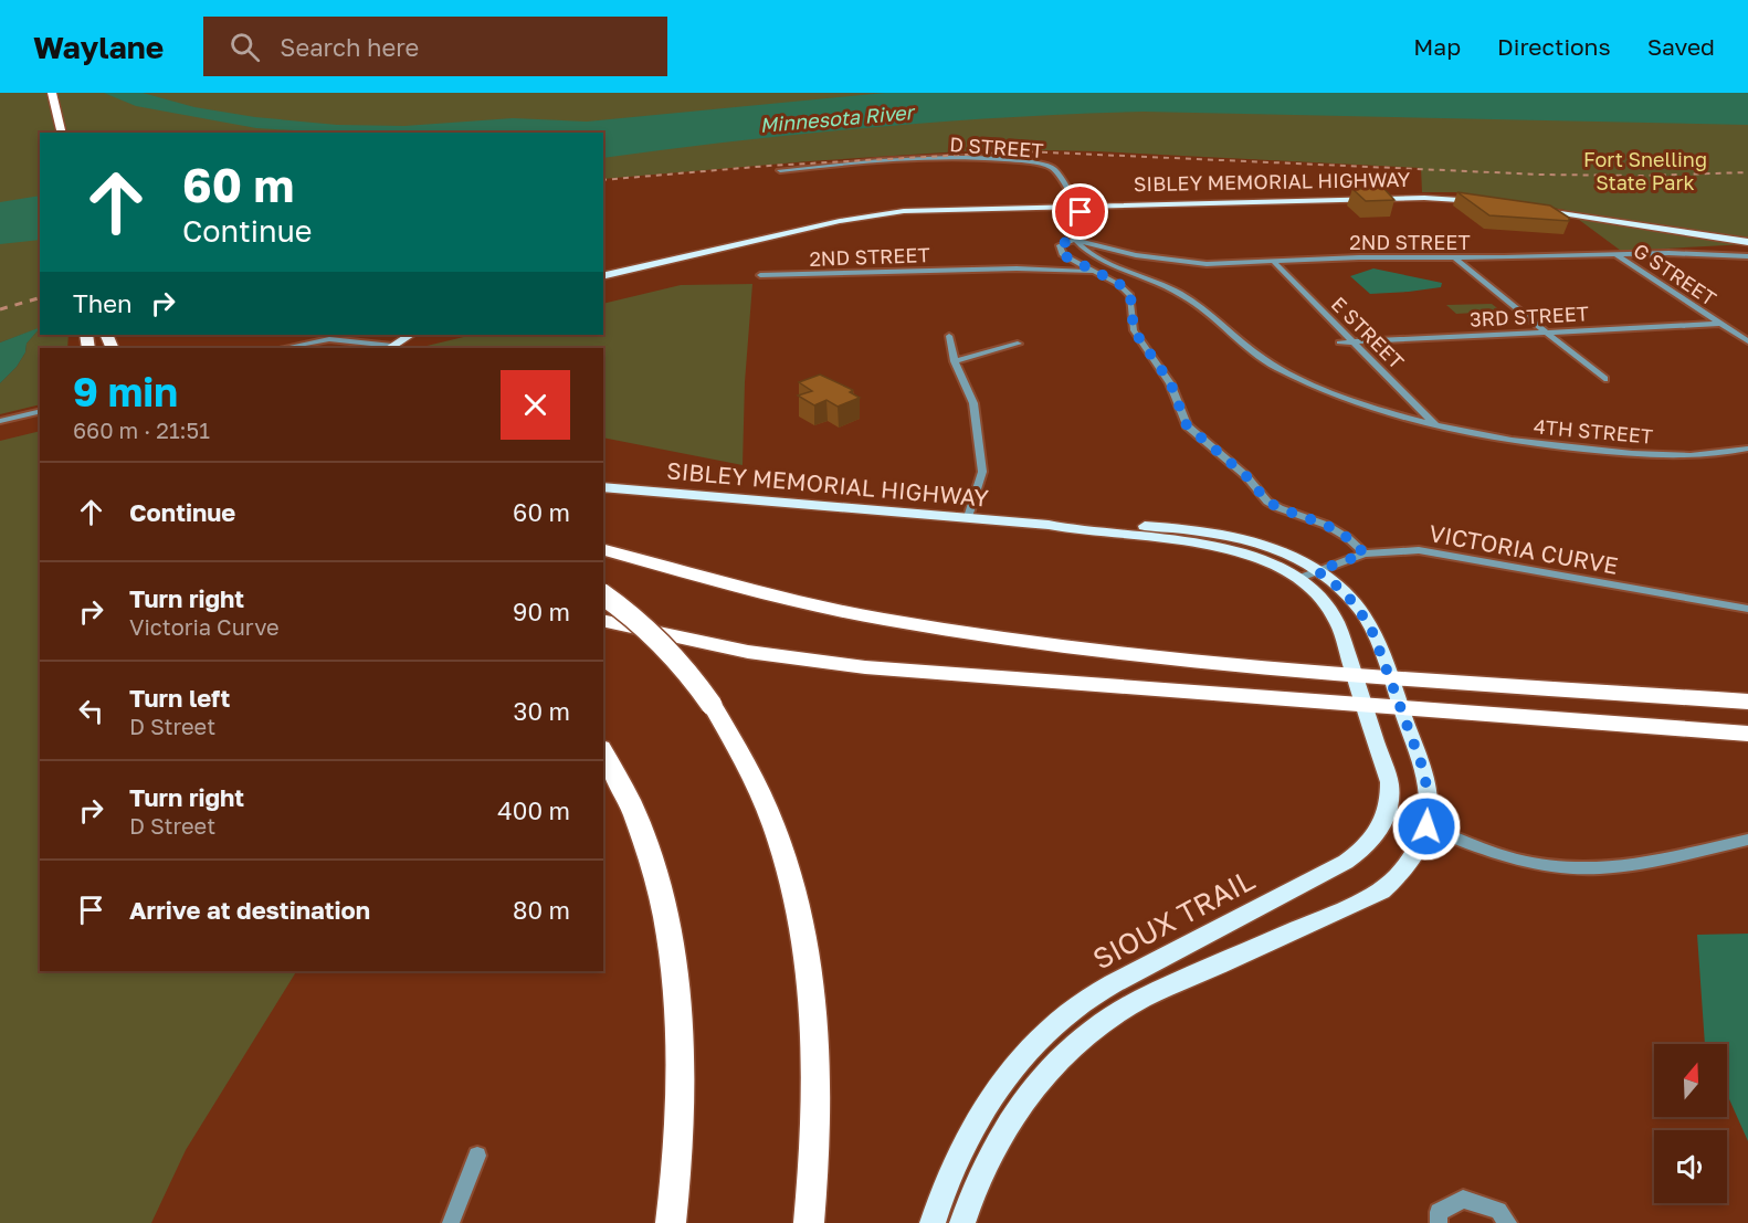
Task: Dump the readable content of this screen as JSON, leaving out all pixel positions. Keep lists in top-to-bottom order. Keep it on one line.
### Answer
{"streets":{"main road":["SIBLEY MEMORIAL HIGHWAY","SIOUX TRAIL"],"street":["D STREET","2ND STREET","G STREET","3RD STREET","E STREET","4TH STREET","VICTORIA CURVE"]},"crossings":[["D STREET","SIBLEY MEMORIAL HIGHWAY"],["SIBLEY MEMORIAL HIGHWAY","SIOUX TRAIL"],["2ND STREET","G STREET"],["2ND STREET","E STREET"],["2ND STREET","4TH STREET"],["G STREET","3RD STREET"],["3RD STREET","E STREET"],["E STREET","4TH STREET"],["VICTORIA CURVE","SIOUX TRAIL"]],"water":["Minnesota River"],"parks":["Fort Snelling State Park"],"north":"top","page":{"header":"Waylane","search":"Search here","nav":["Map","Directions","Saved"],"turn":["60 m","Continue"],"then":"Then","heading":["9 min","660 m · 21:51"],"list":[{"name":"Continue","value":"60 m"},{"name":"Turn right","note":"Victoria Curve","value":"90 m"},{"name":"Turn left","note":"D Street","value":"30 m"},{"name":"Turn right","note":"D Street","value":"400 m"},{"name":"Arrive at destination","value":"80 m"}]}}
